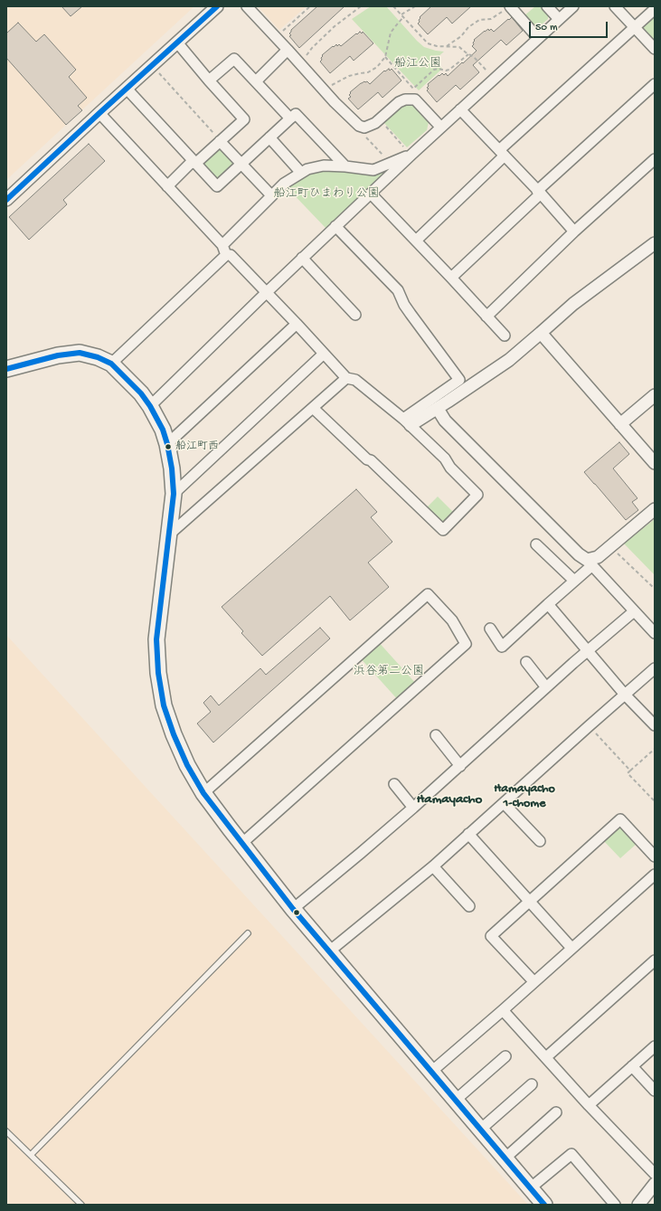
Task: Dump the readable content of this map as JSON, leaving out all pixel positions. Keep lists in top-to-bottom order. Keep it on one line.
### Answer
{"districts":["Hamayacho 1-chome","Hamayacho"],"parks":["船江公園","船江町ひまわり公園","浜谷第二公園"],"places":["船江町西"],"scale_bar":"50 m"}
